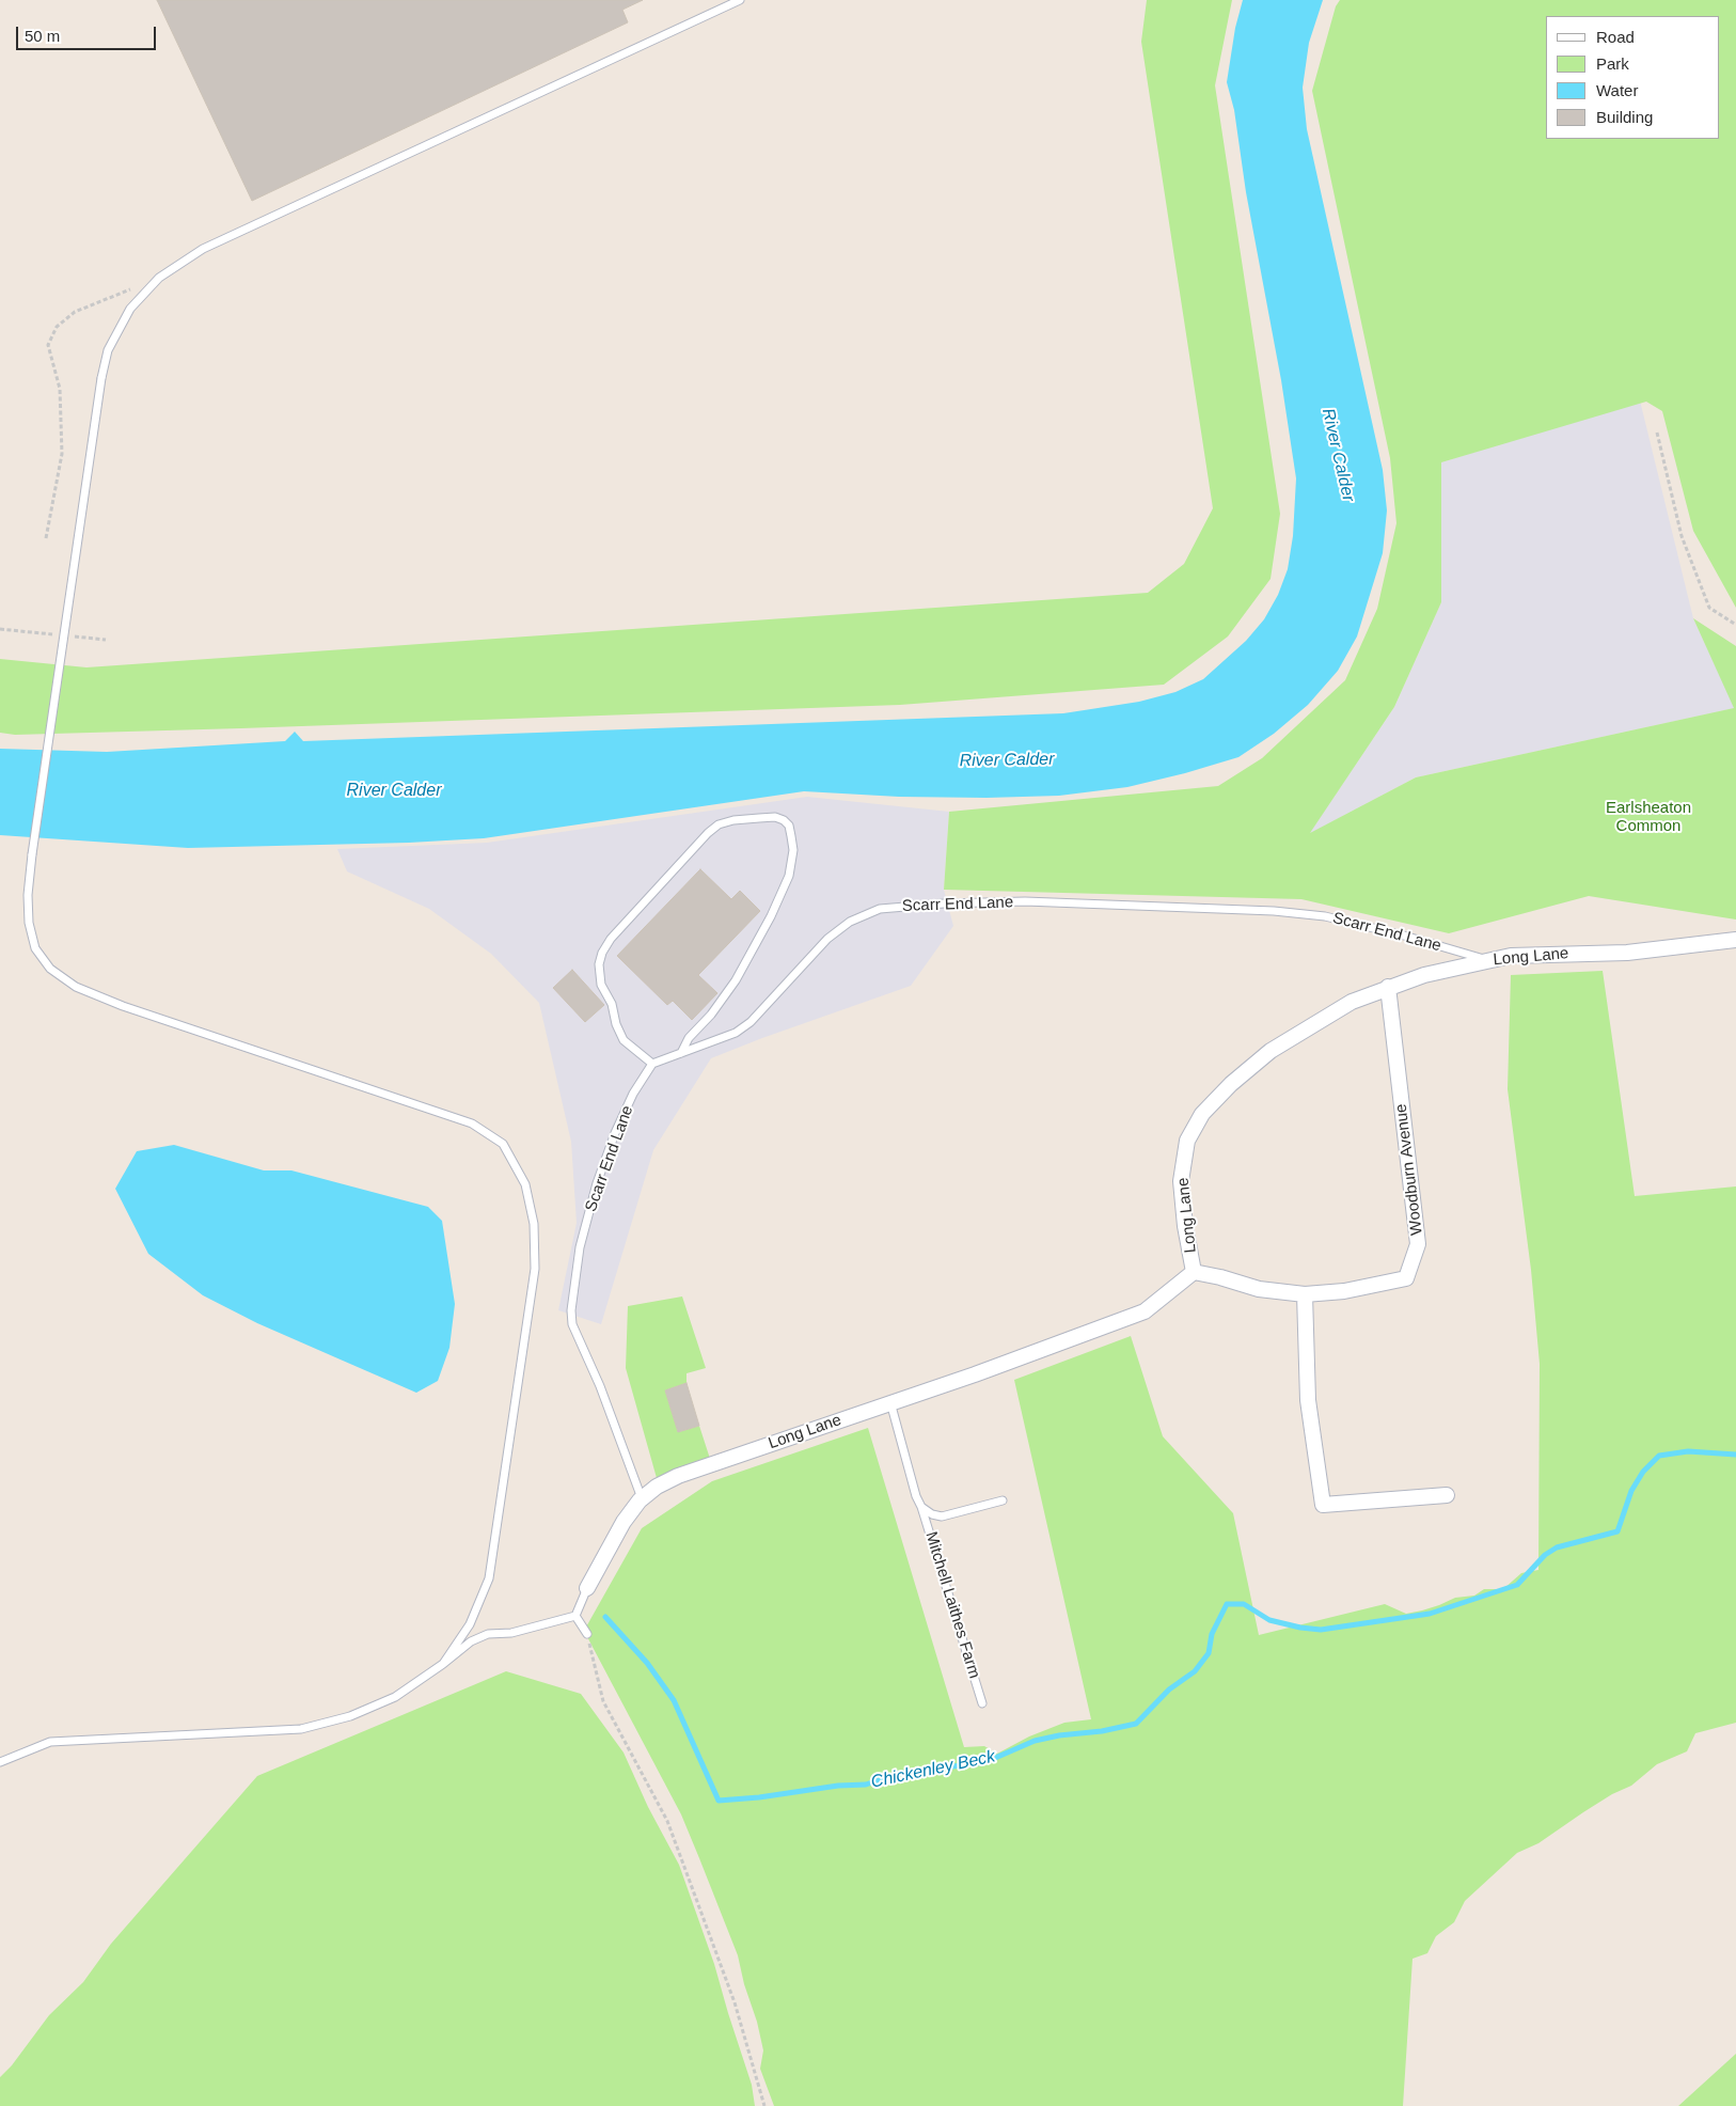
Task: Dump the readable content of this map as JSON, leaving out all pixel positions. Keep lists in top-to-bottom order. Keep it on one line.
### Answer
{"streets":{"street":["Long Lane","Woodburn Avenue"],"lane":["Scarr End Lane","Mitchell Laithes Farm"]},"crossings":[["Scarr End Lane","Long Lane"],["Long Lane","Woodburn Avenue"],["Long Lane","Mitchell Laithes Farm"]],"water":["River Calder","Chickenley Beck"],"parks":["Earlsheaton Common"],"legend":["Road","Park","Water","Building"],"scale_bar":"50 m"}
